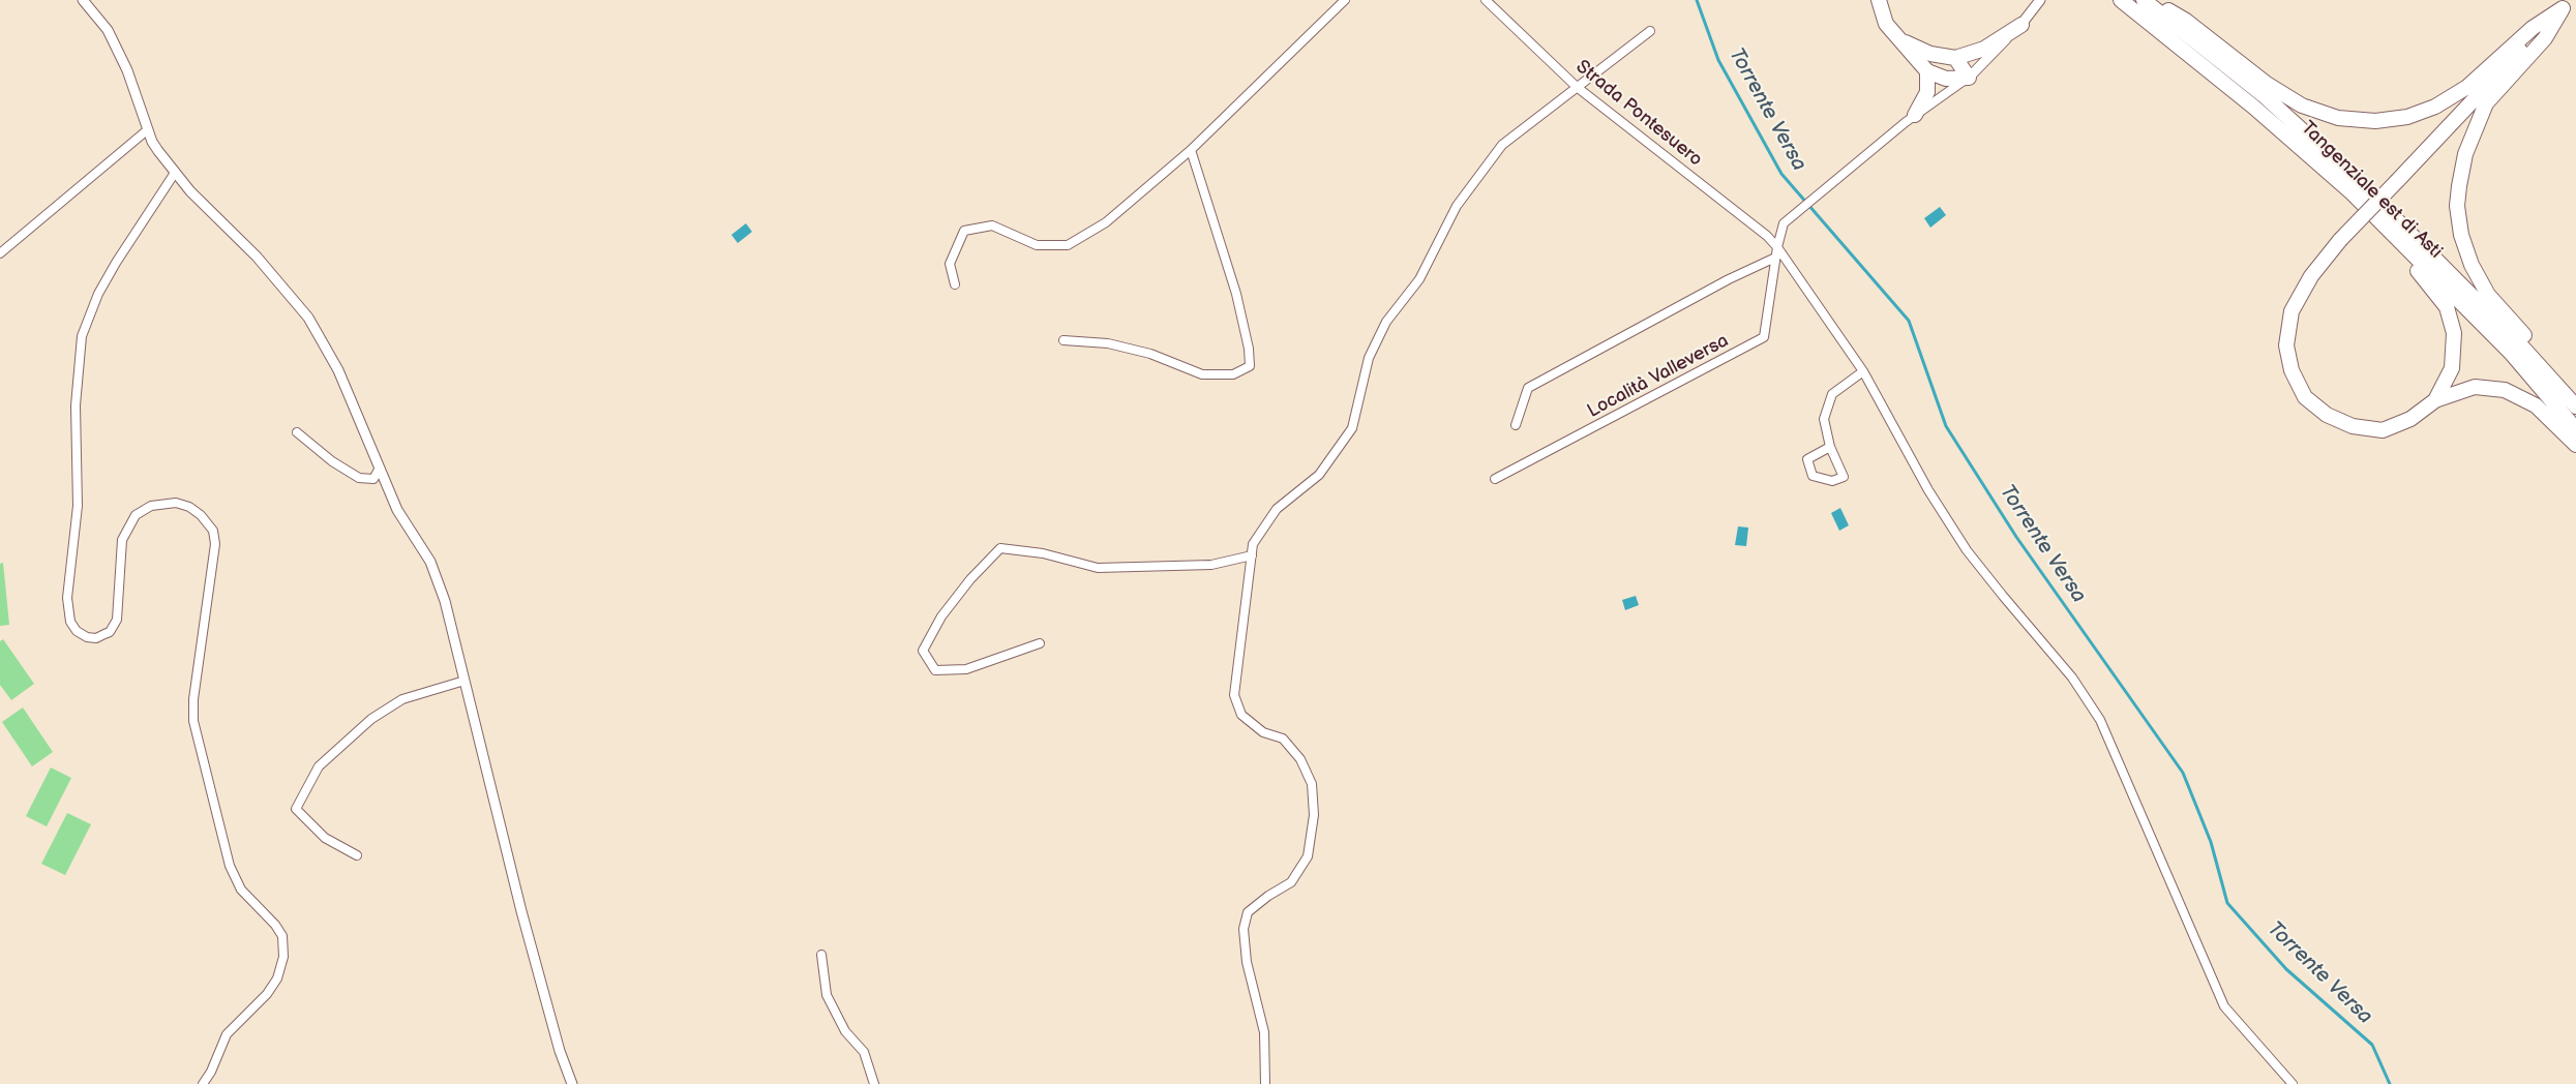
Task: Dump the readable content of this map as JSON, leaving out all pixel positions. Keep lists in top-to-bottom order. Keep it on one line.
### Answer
{"streets":{"highway":["Tangenziale est di Asti"],"street":["Strada Pontesuero","Località Valleversa"]},"crossings":[["Strada Pontesuero","Località Valleversa"]],"water":["Torrente Versa"]}
